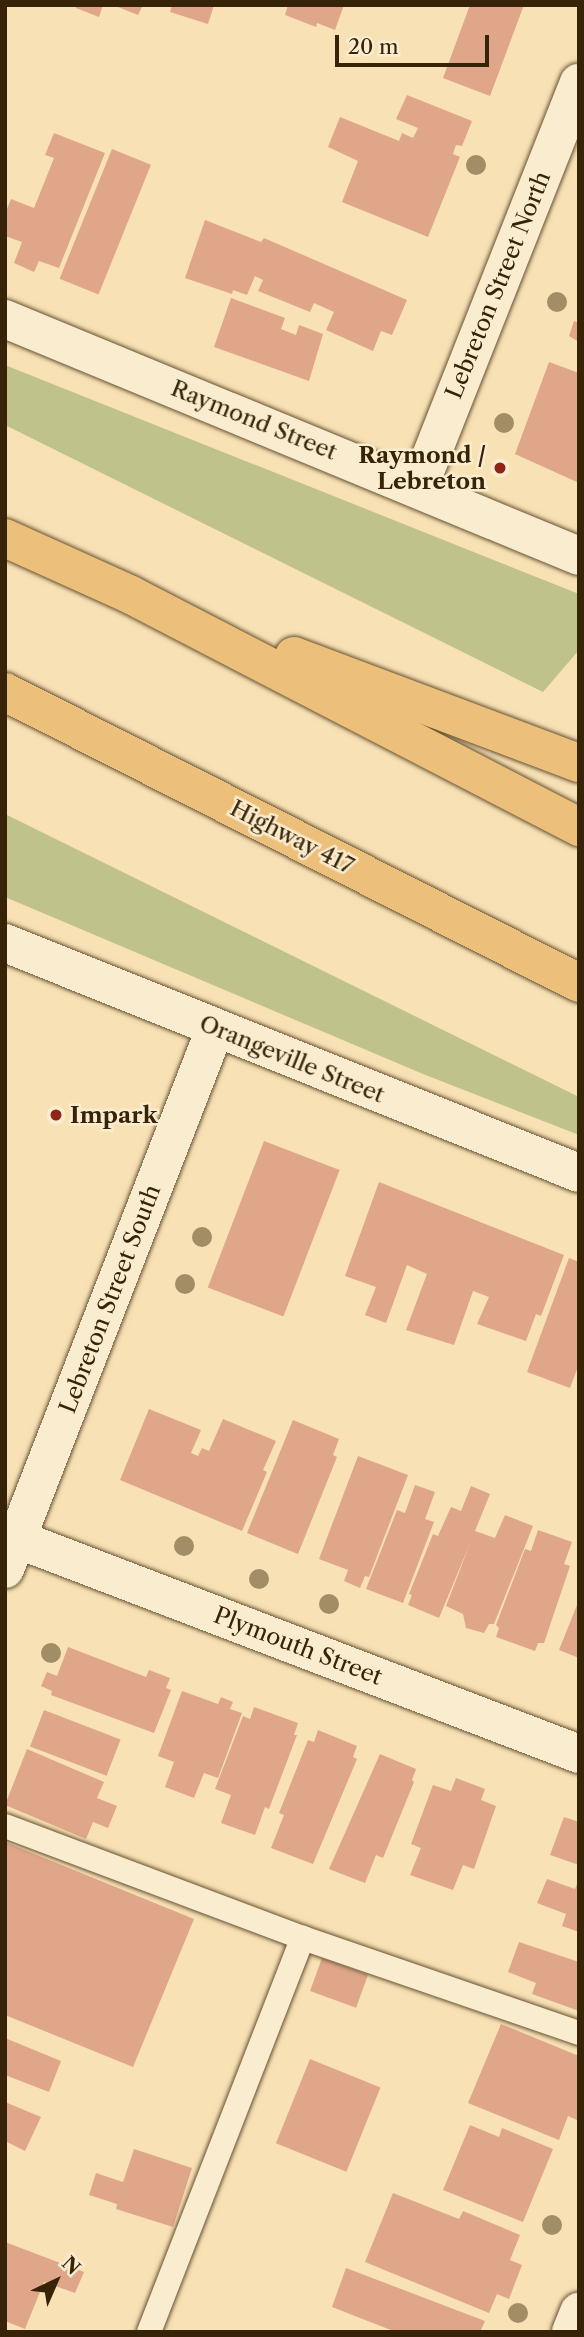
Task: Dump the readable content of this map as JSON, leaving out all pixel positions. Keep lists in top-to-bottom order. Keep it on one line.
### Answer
{"streets":{"highway":["Highway 417"],"street":["Lebreton Street North","Raymond Street","Orangeville Street","Lebreton Street South","Plymouth Street"]},"crossings":[["Lebreton Street North","Raymond Street"],["Orangeville Street","Lebreton Street South"],["Lebreton Street South","Plymouth Street"]],"places":["Raymond / Lebreton","Impark"],"scale_bar":"20 m","north":"top right"}
